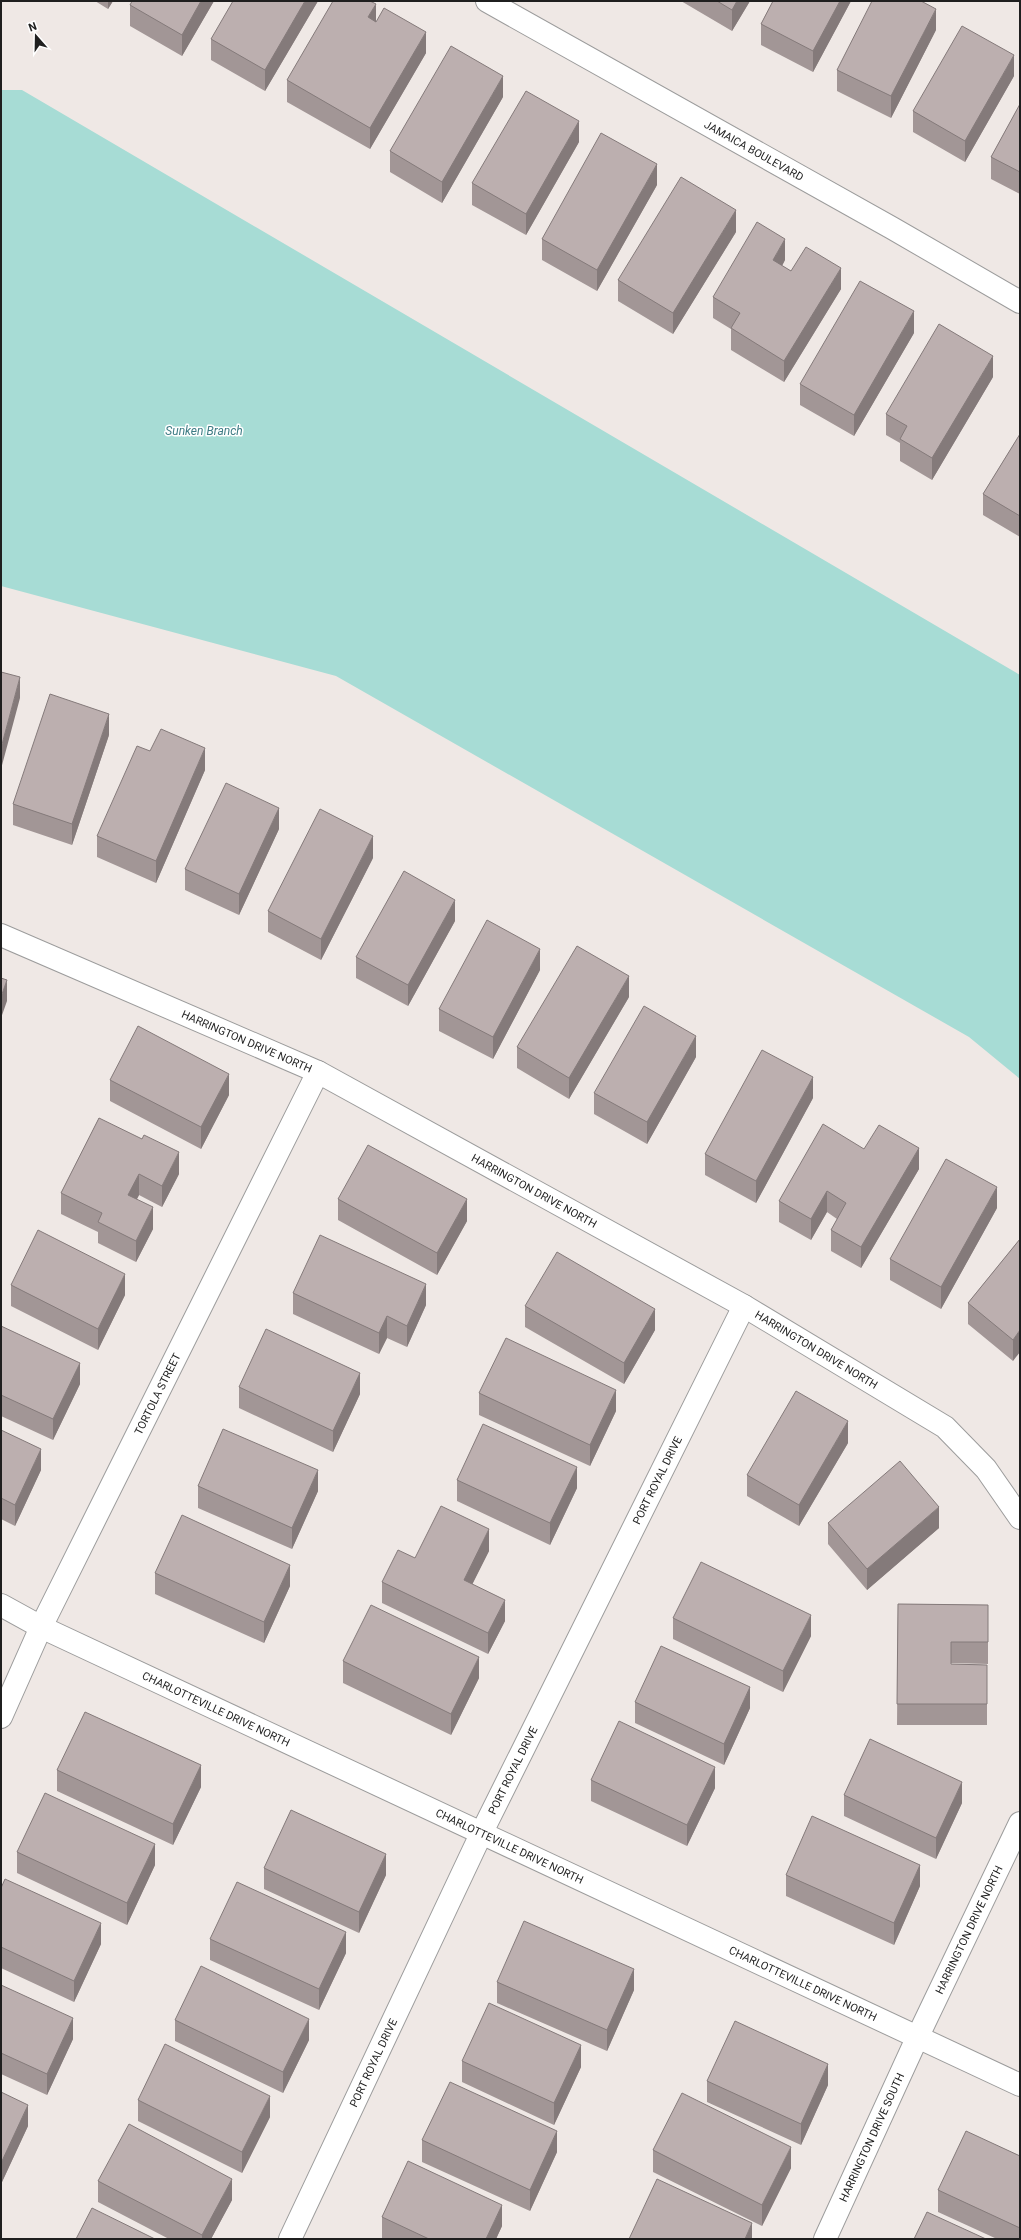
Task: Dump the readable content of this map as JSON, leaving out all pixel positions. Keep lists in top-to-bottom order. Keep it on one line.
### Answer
{"streets":{"street":["JAMAICA BOULEVARD","HARRINGTON DRIVE NORTH","TORTOLA STREET","PORT ROYAL DRIVE","CHARLOTTEVILLE DRIVE NORTH","HARRINGTON DRIVE SOUTH"]},"crossings":[["HARRINGTON DRIVE NORTH","TORTOLA STREET"],["HARRINGTON DRIVE NORTH","PORT ROYAL DRIVE"],["HARRINGTON DRIVE NORTH","CHARLOTTEVILLE DRIVE NORTH"],["HARRINGTON DRIVE NORTH","HARRINGTON DRIVE SOUTH"],["TORTOLA STREET","CHARLOTTEVILLE DRIVE NORTH"],["PORT ROYAL DRIVE","CHARLOTTEVILLE DRIVE NORTH"],["CHARLOTTEVILLE DRIVE NORTH","HARRINGTON DRIVE SOUTH"]],"water":["Sunken Branch"],"north":"top"}
